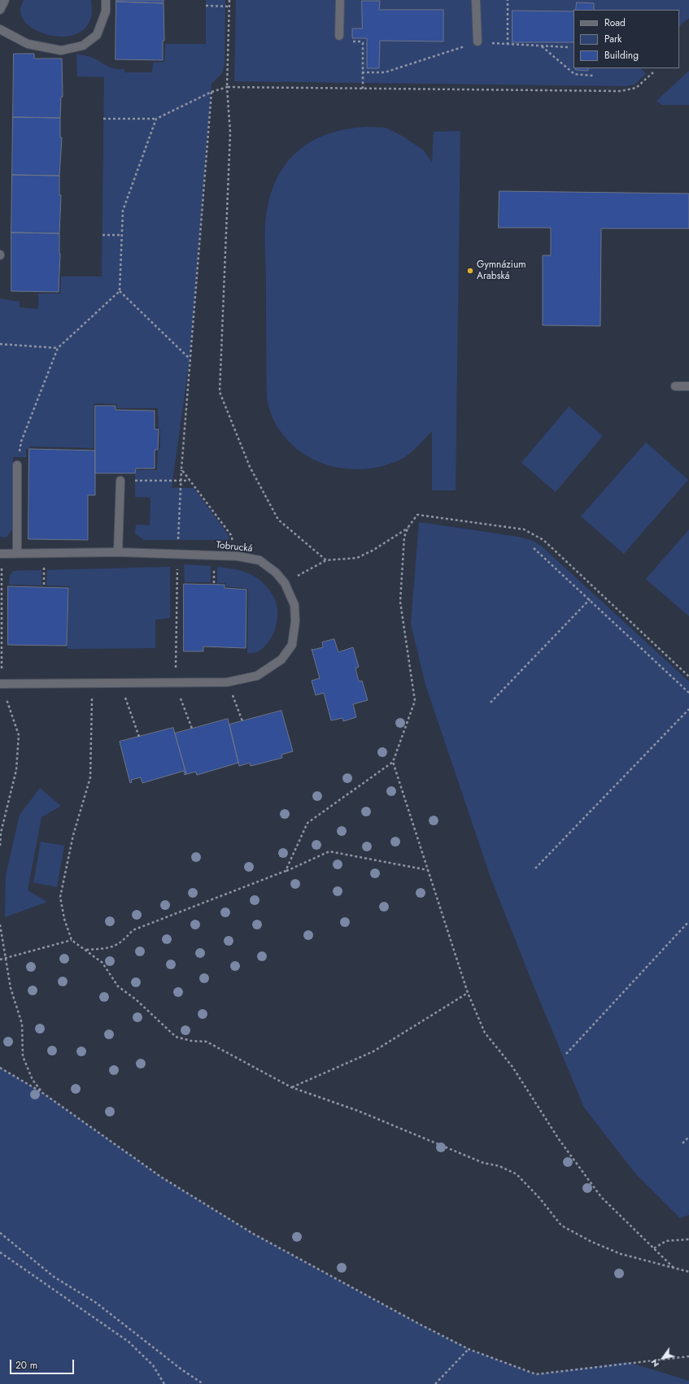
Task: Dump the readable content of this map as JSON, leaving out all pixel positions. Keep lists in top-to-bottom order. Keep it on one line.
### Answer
{"streets":{"street":["Tobrucká"]},"places":["Gymnázium Arabská"],"legend":["Road","Park","Building"],"scale_bar":"20 m","north":"bottom left"}
